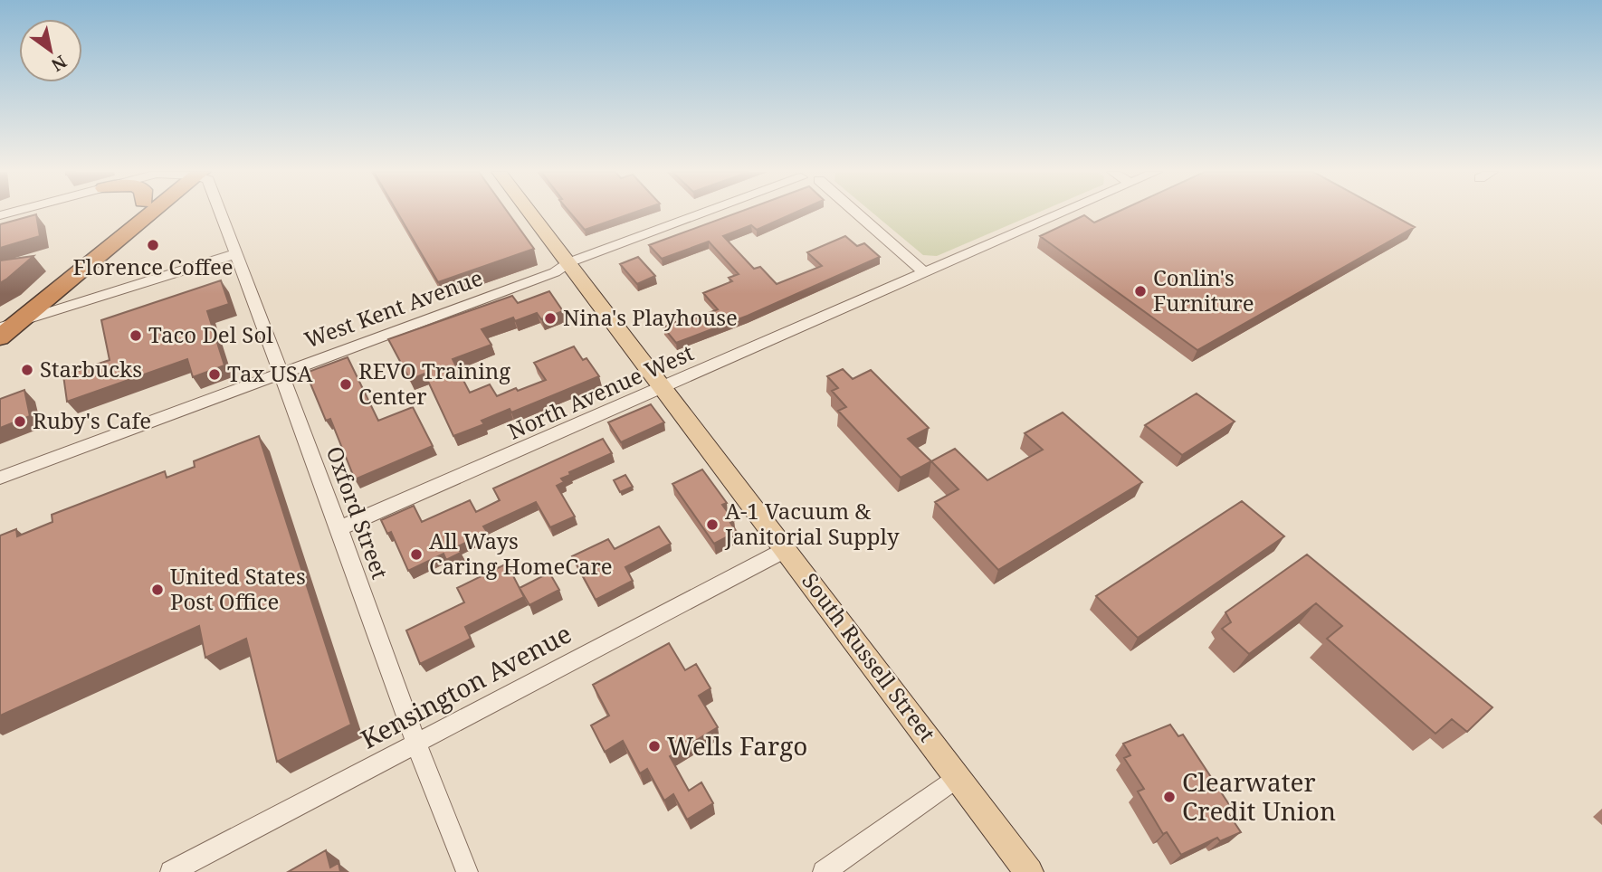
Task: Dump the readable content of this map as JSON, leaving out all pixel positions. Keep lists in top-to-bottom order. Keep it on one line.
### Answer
{"streets":{"main road":["South Russell Street"],"street":["West Kent Avenue","North Avenue West","Oxford Street","Kensington Avenue"]},"crossings":[["West Kent Avenue","Oxford Street"],["West Kent Avenue","South Russell Street"],["North Avenue West","Oxford Street"],["North Avenue West","South Russell Street"],["Oxford Street","Kensington Avenue"],["South Russell Street","Kensington Avenue"]],"places":["Florence Coffee","Conlin's Furniture","Nina's Playhouse","Taco Del Sol","Starbucks","Tax USA","REVO Training Center","Ruby's Cafe","A-1 Vacuum & Janitorial Supply","All Ways Caring HomeCare","United States Post Office","Wells Fargo","Clearwater Credit Union"],"north":"bottom right"}
